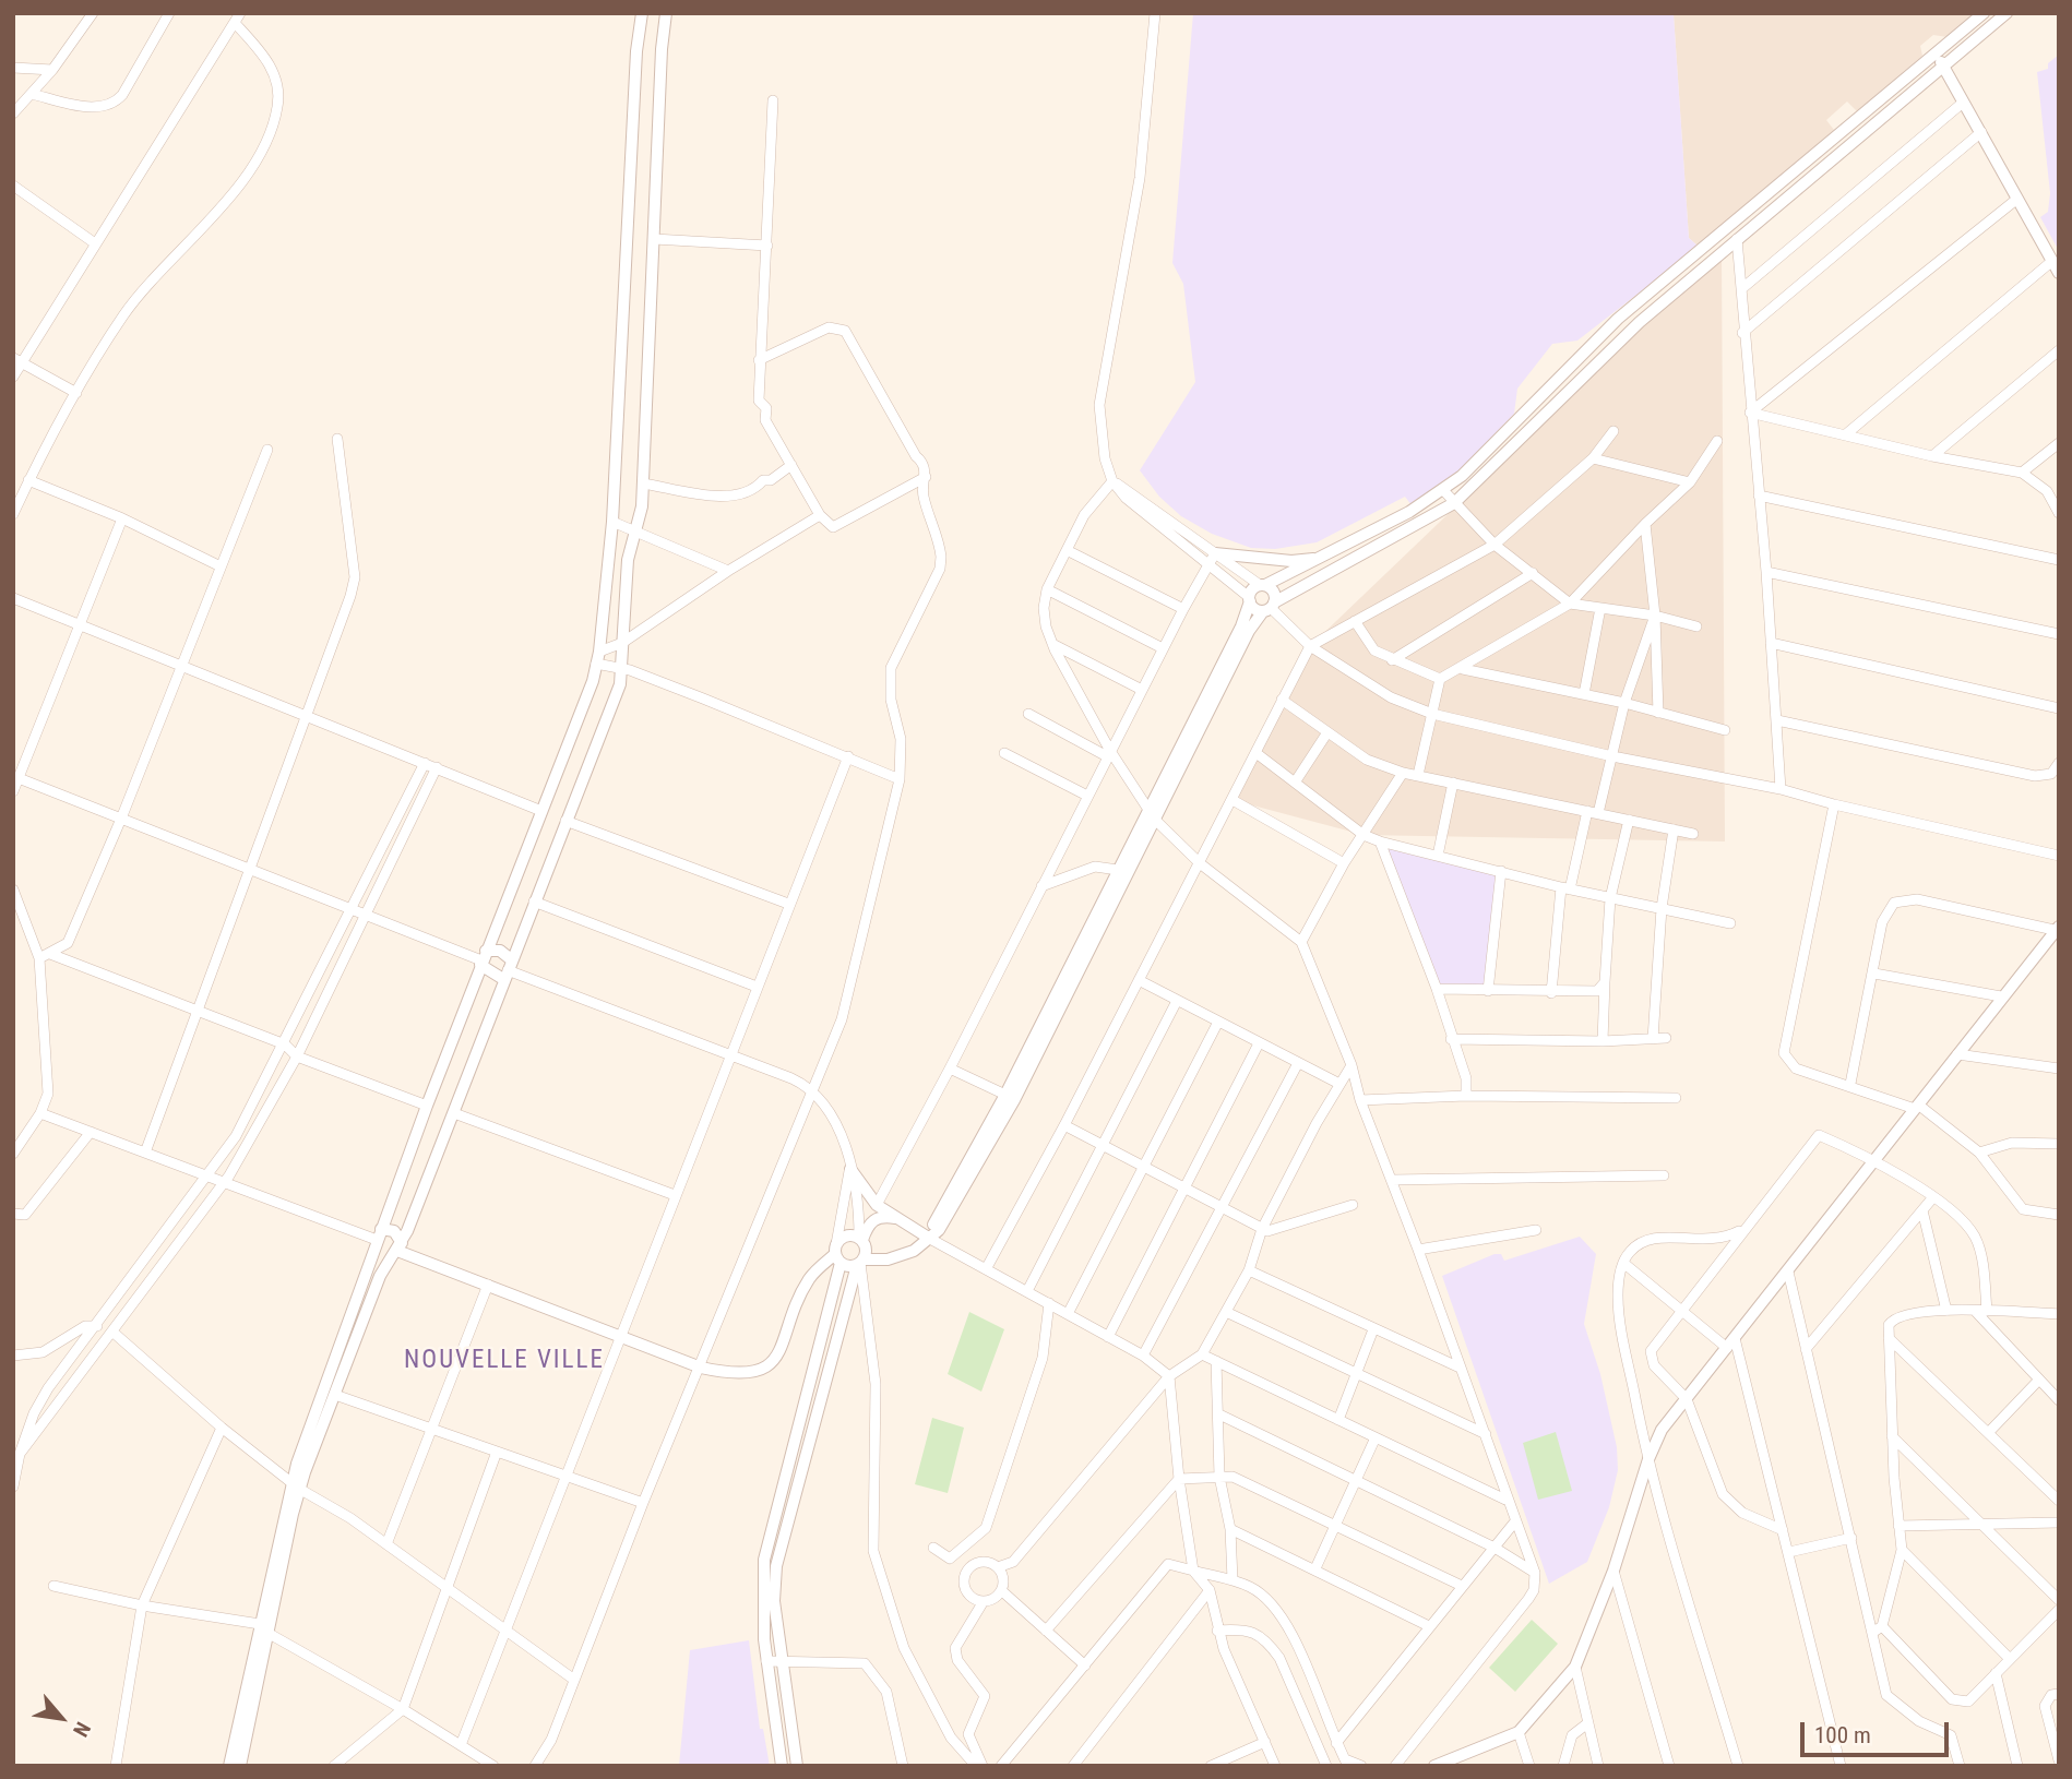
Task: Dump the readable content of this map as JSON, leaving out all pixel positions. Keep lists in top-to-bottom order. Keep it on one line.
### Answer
{"districts":["NOUVELLE VILLE"],"scale_bar":"100 m","north":"bottom right"}
